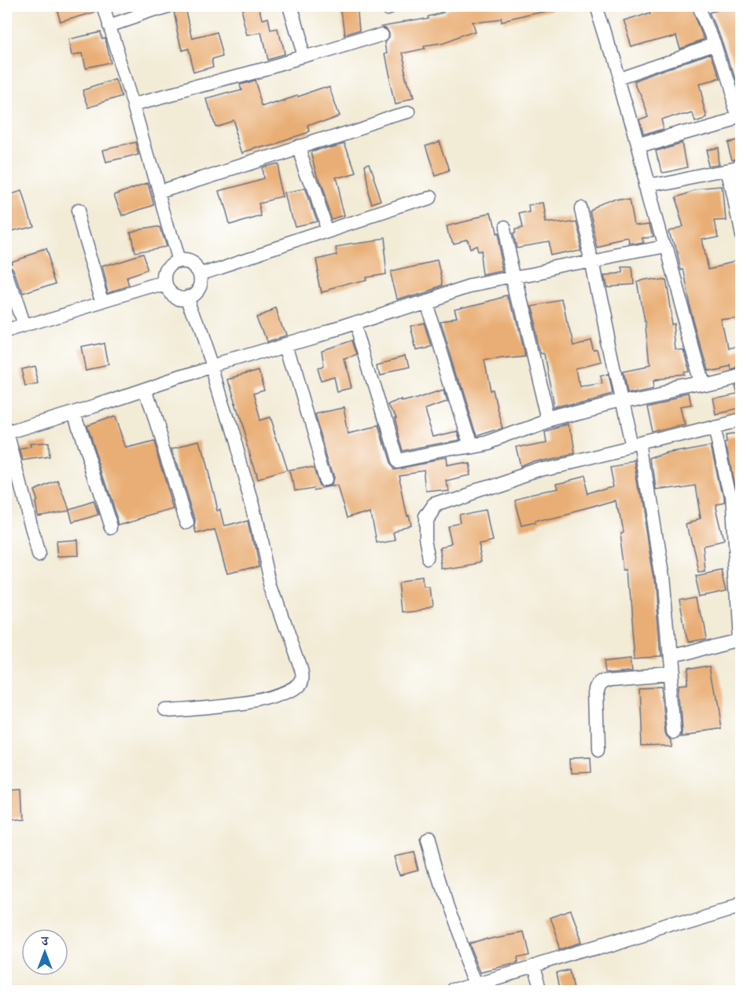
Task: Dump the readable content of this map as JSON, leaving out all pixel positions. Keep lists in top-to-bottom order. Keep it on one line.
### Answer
{"north":"top"}
